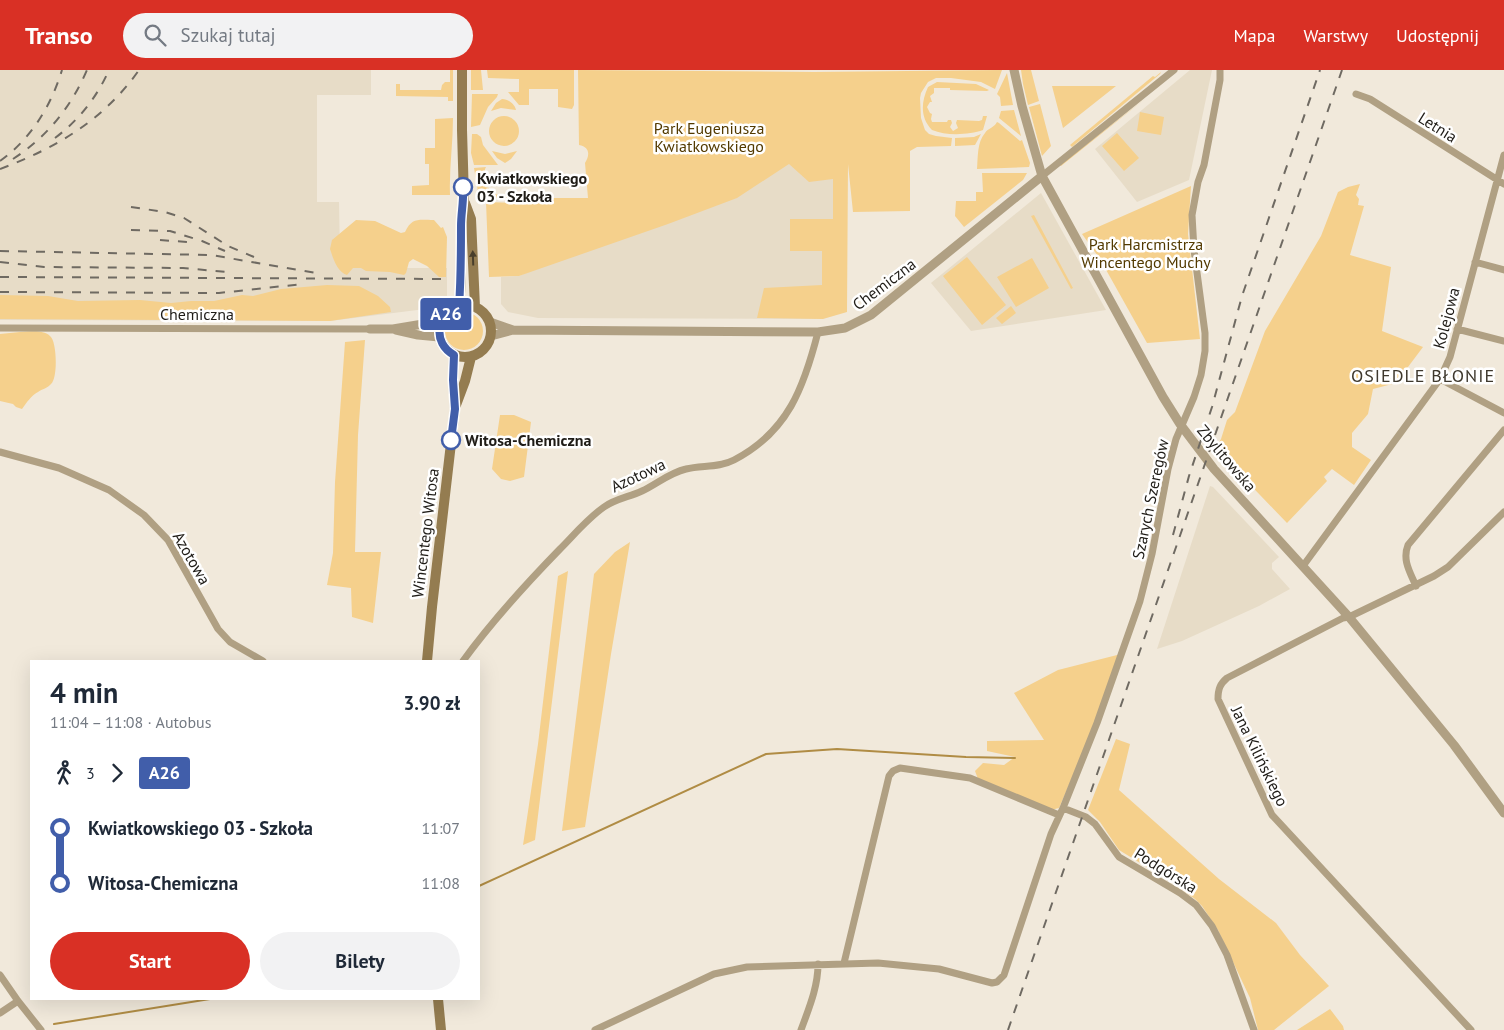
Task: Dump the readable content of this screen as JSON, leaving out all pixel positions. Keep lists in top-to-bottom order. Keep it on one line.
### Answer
{"streets":{"main road":["Wincentego Witosa"],"street":["Letnia","Chemiczna","Kolejowa","Zbylitowska","Azotowa","Szarych Szeregów","Jana Kilińskiego","Podgórska"]},"crossings":[["Letnia","Kolejowa"],["Chemiczna","Zbylitowska"],["Chemiczna","Azotowa"],["Chemiczna","Wincentego Witosa"],["Kolejowa","Zbylitowska"],["Zbylitowska","Jana Kilińskiego"],["Szarych Szeregów","Podgórska"]],"districts":["OSIEDLE BŁONIE"],"parks":["Park Eugeniusza Kwiatkowskiego","Park Harcmistrza Wincentego Muchy"],"places":["Kwiatkowskiego 03 - Szkoła","Witosa-Chemiczna"],"lines":["bus line A26"],"page":{"header":"Transo","search":"Szukaj tutaj","nav":["Mapa","Warstwy","Udostępnij"],"on_map":"A26","heading":["4 min","11:04 – 11:08 · Autobus","3.90 zł"],"legs":["3","A26"],"list":[{"name":"Kwiatkowskiego 03 - Szkoła","value":"11:07"},{"name":"Witosa-Chemiczna","value":"11:08"}],"buttons":["Start","Bilety"]}}
